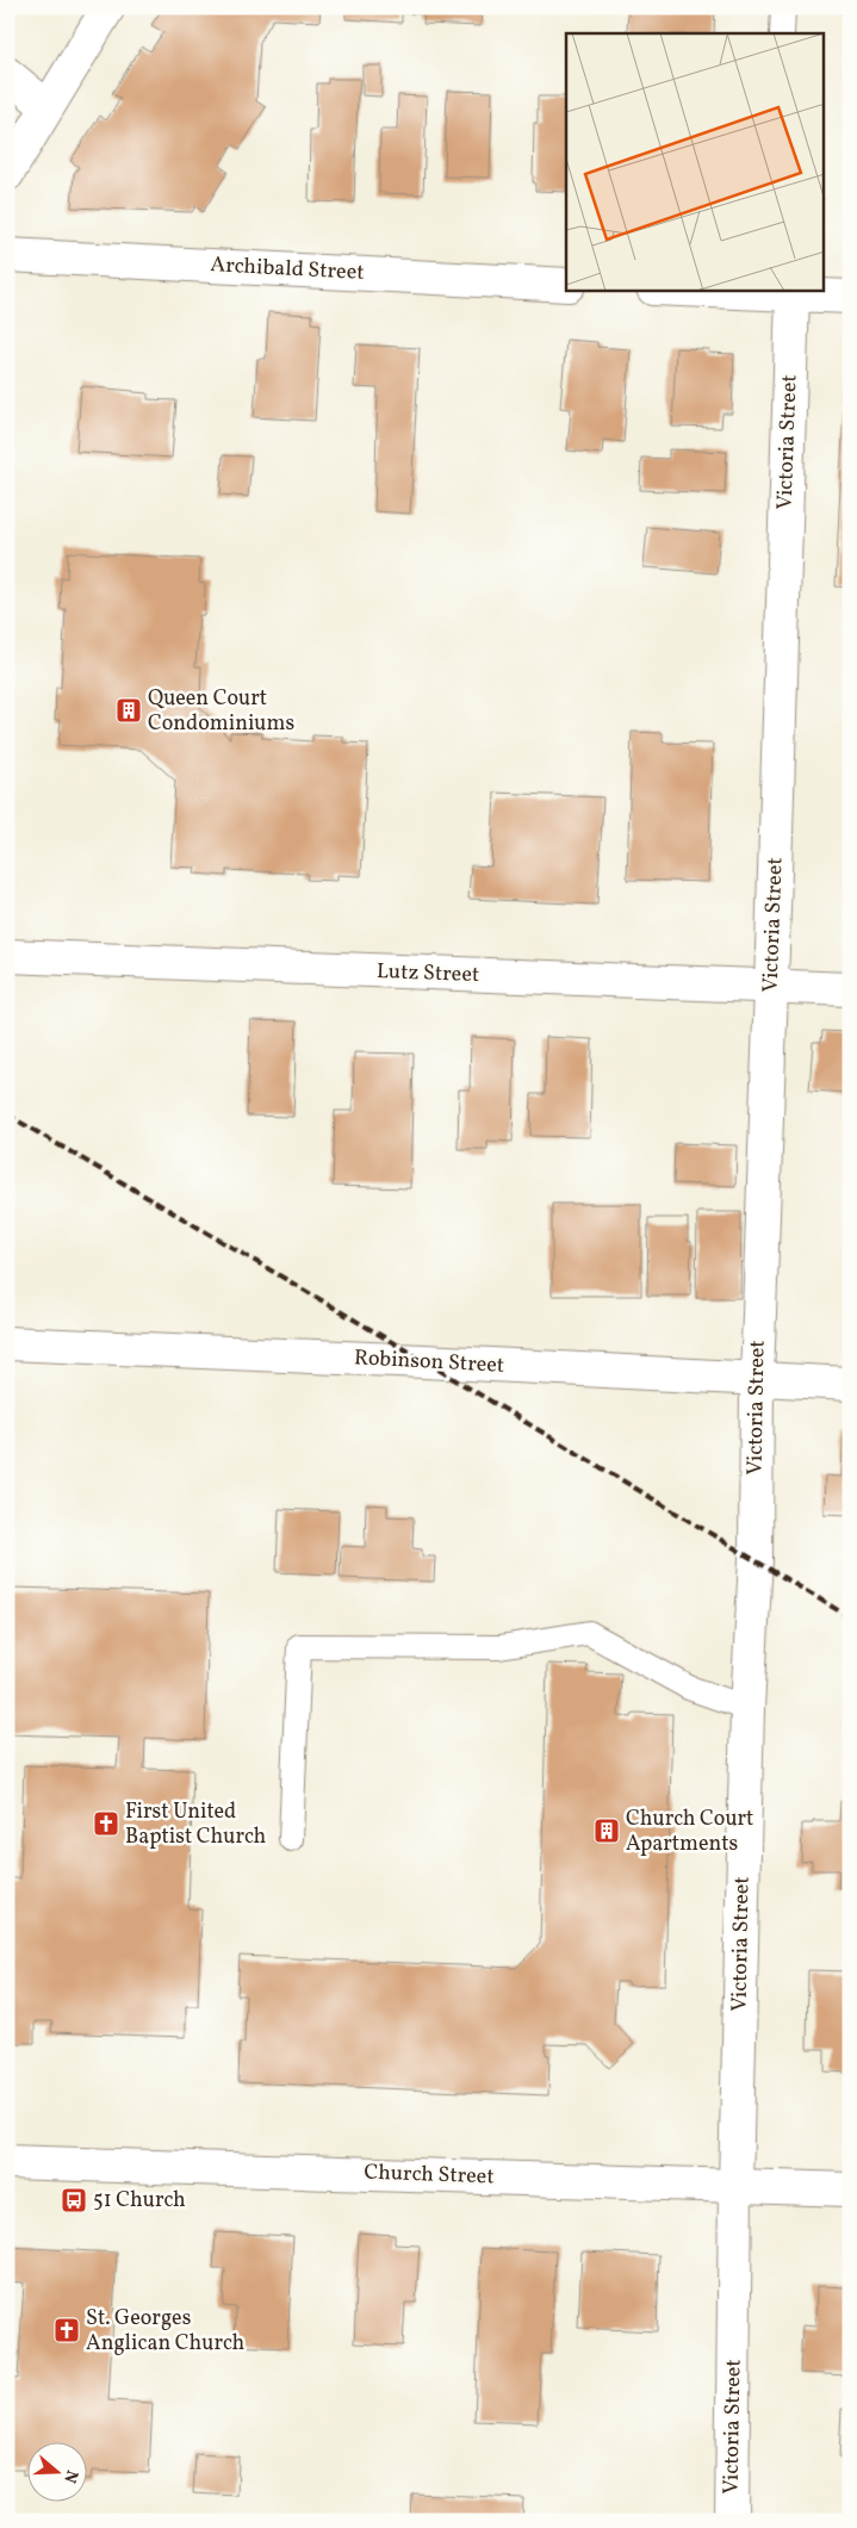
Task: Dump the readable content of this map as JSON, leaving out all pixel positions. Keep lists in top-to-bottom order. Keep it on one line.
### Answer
{"streets":{"street":["Archibald Street","Victoria Street","Lutz Street","Robinson Street","Church Street"]},"crossings":[["Victoria Street","Lutz Street"],["Victoria Street","Robinson Street"],["Victoria Street","Church Street"]],"places":{"building":["Queen Court Condominiums","Church Court Apartments"],"church":["First United Baptist Church","St. Georges Anglican Church"],"bus stop":["51 Church"]},"north":"right"}
